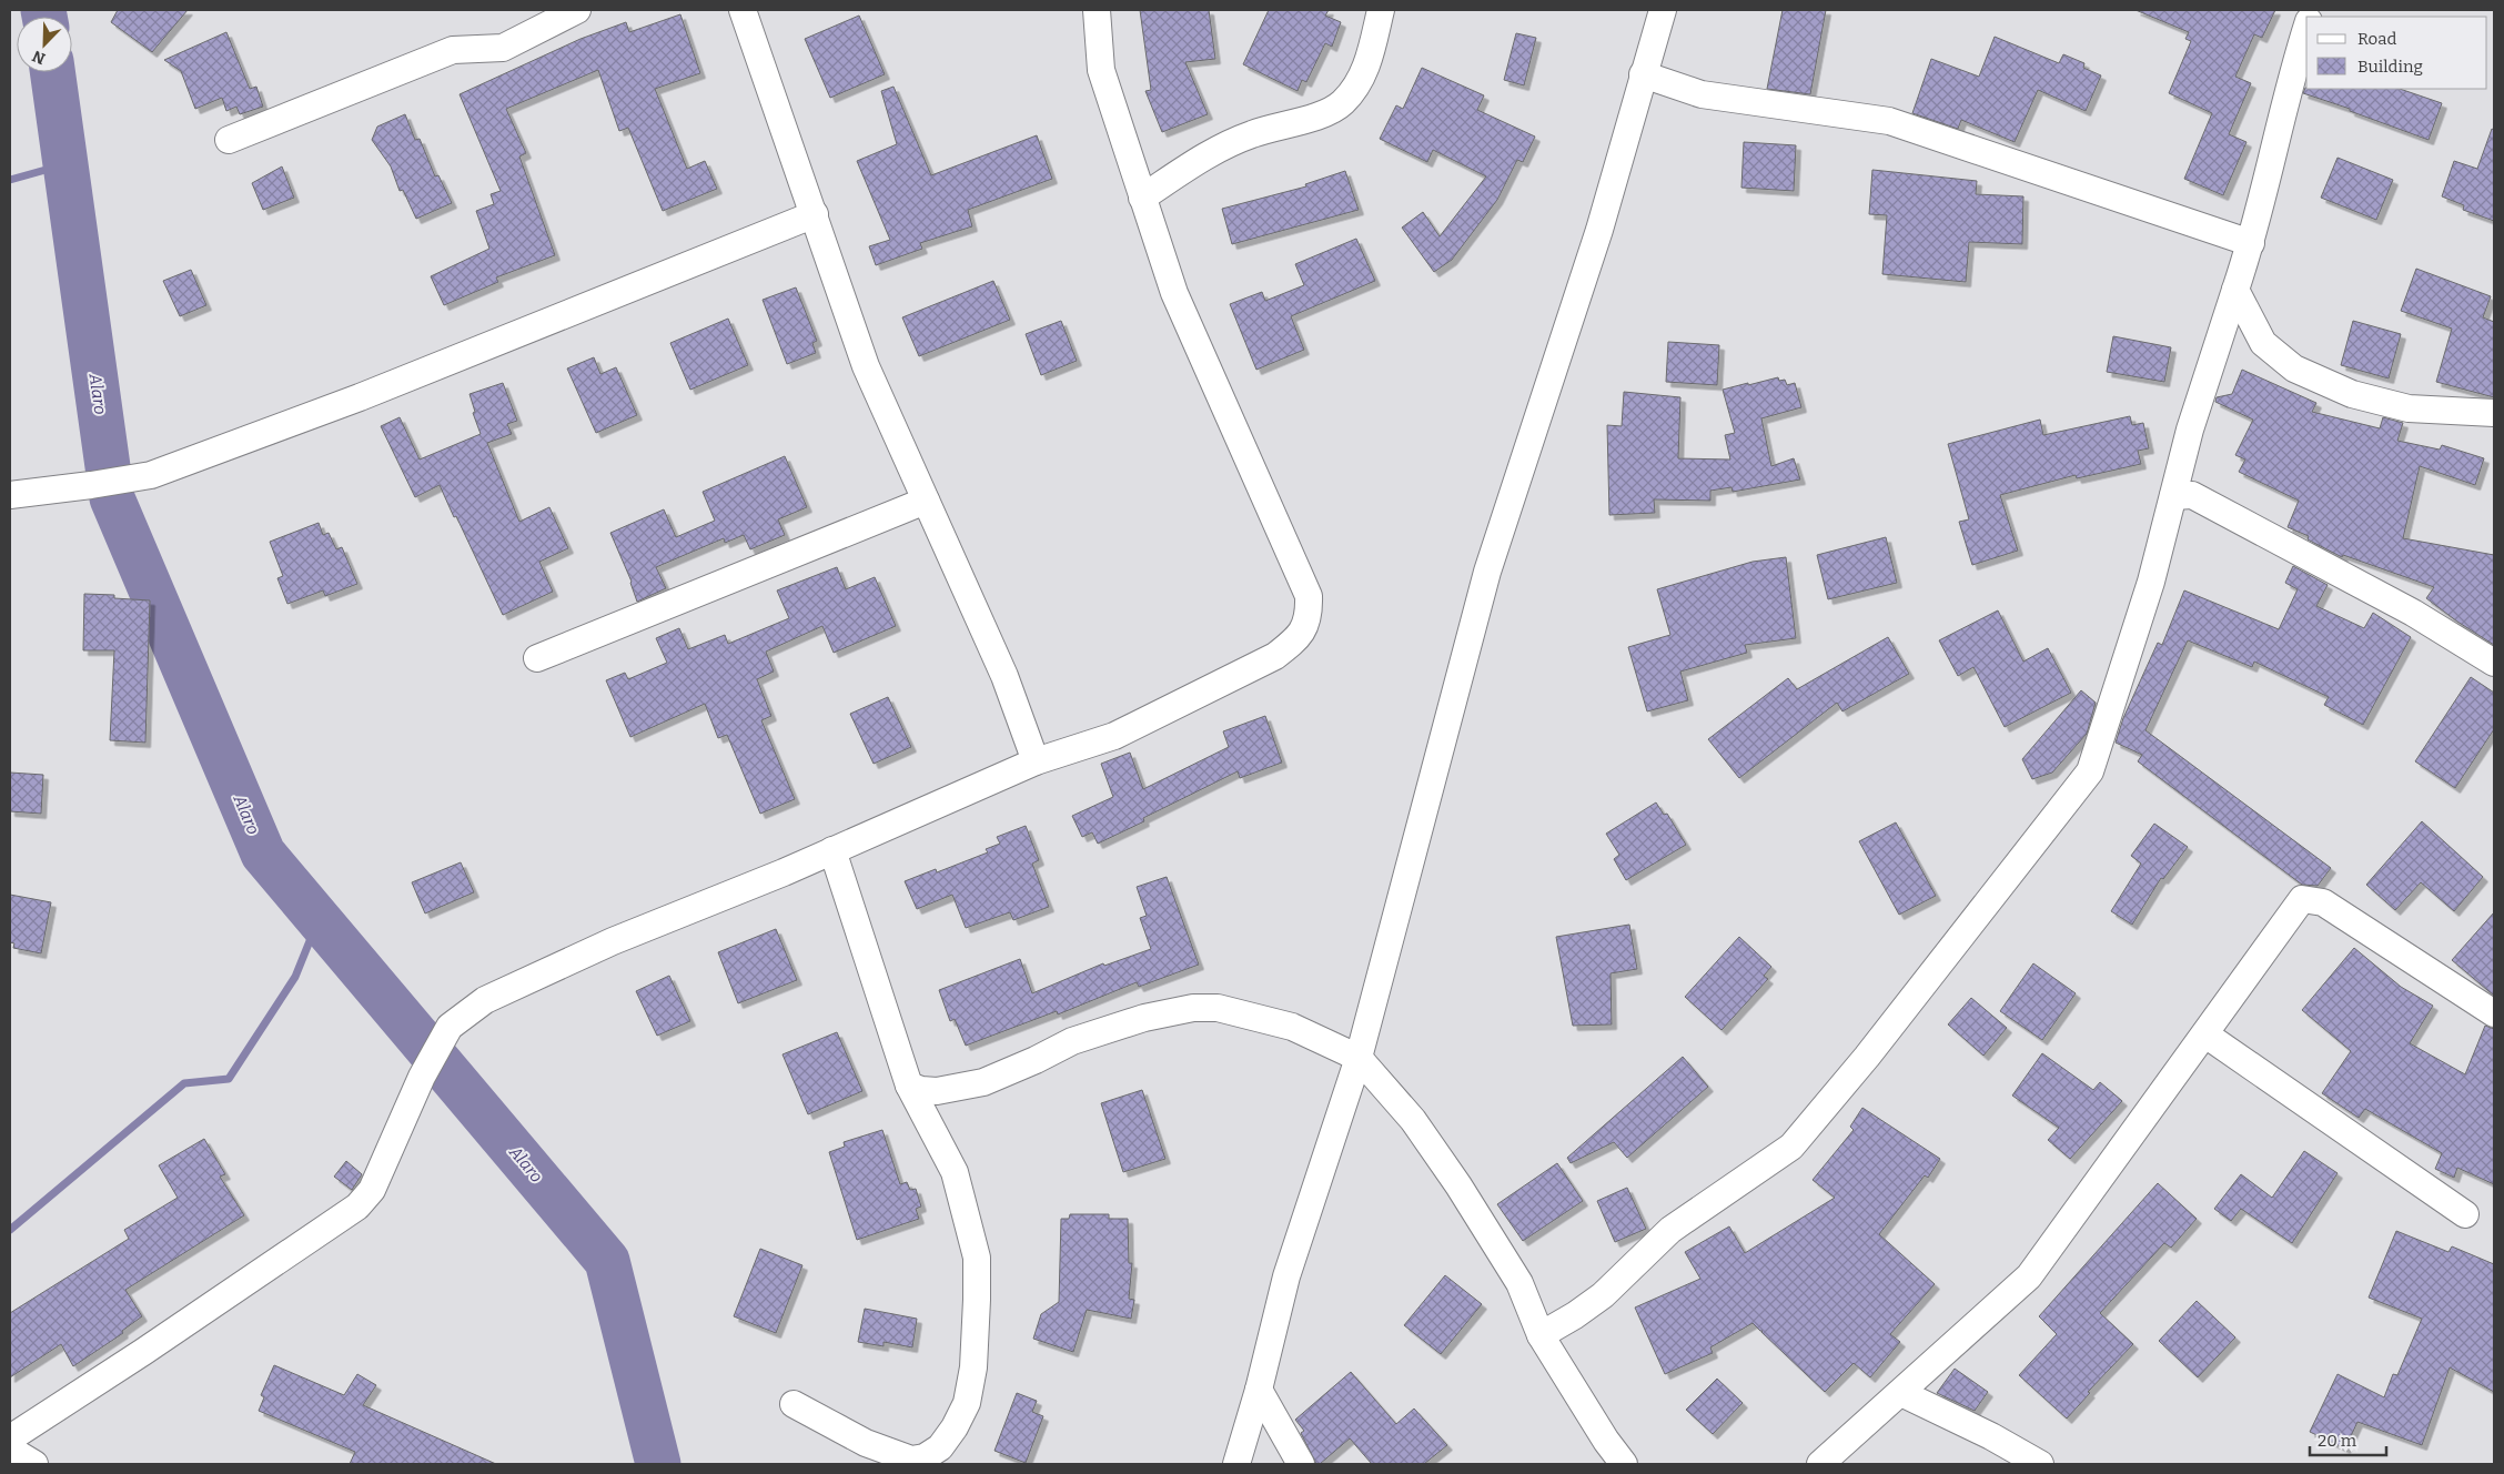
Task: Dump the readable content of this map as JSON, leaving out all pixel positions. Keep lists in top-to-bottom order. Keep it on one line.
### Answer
{"water":["Alaro"],"legend":["Road","Building"],"scale_bar":"20 m","north":"bottom left"}
